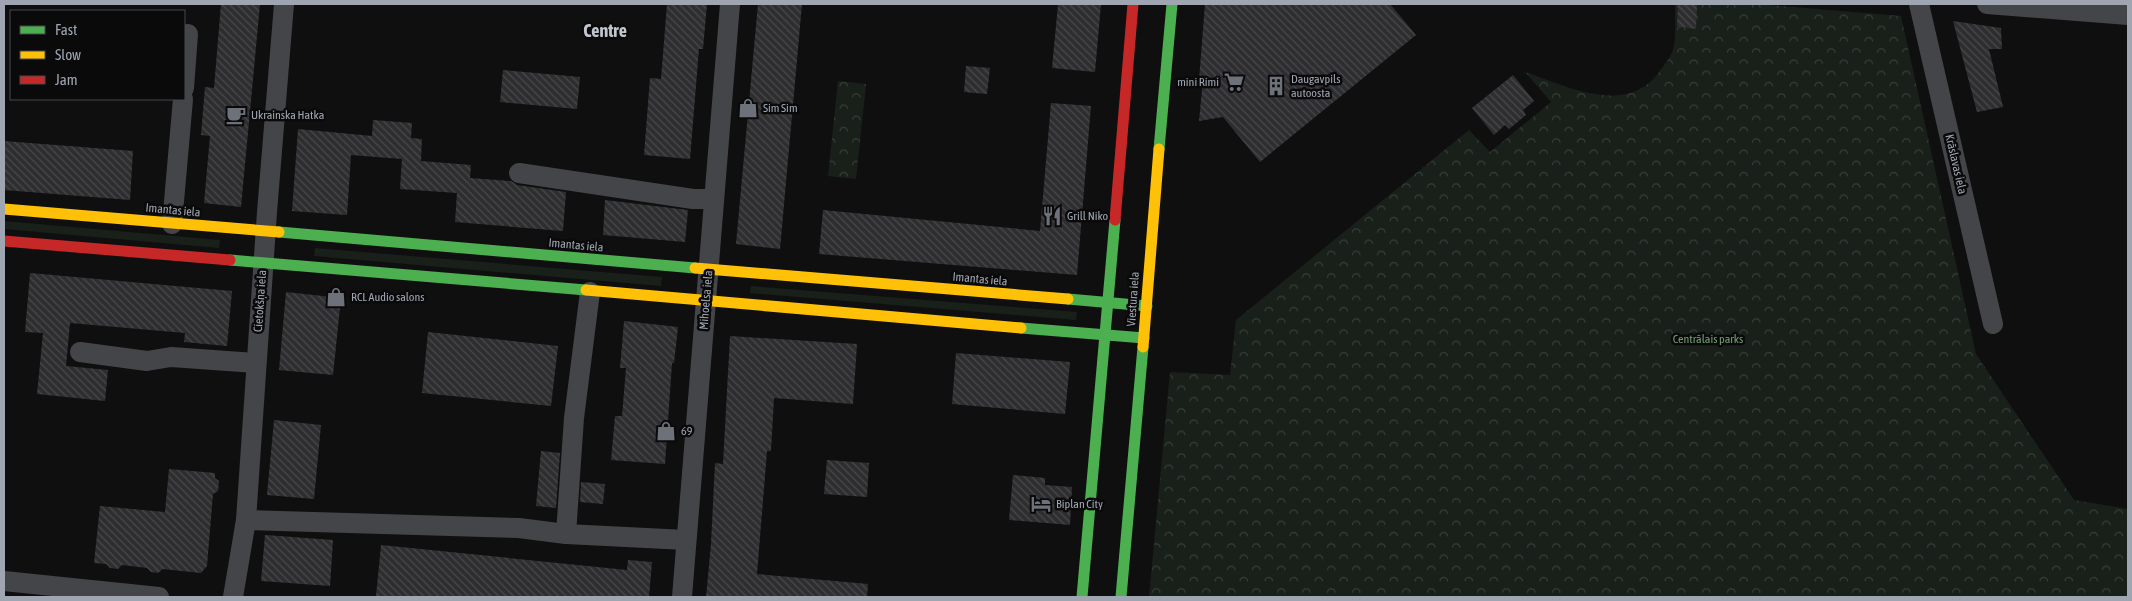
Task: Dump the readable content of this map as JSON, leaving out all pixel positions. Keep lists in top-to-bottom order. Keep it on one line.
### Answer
{"streets":{"street":["Krāslavas iela","Imantas iela","Viestura iela","Mihoelsa iela","Cietokšņa iela"]},"crossings":[["Imantas iela","Viestura iela"],["Imantas iela","Mihoelsa iela"],["Imantas iela","Cietokšņa iela"]],"districts":["Centre"],"parks":["Centrālais parks"],"places":{"supermarket":["mini Rimi"],"building":["Daugavpils autoosta"],"shop":["Sim Sim","RCL Audio salons","69"],"cafe":["Ukrainska Hatka"],"restaurant":["Grill Niko"],"hotel":["Biplan City"]},"legend":["Fast","Slow","Jam"]}
